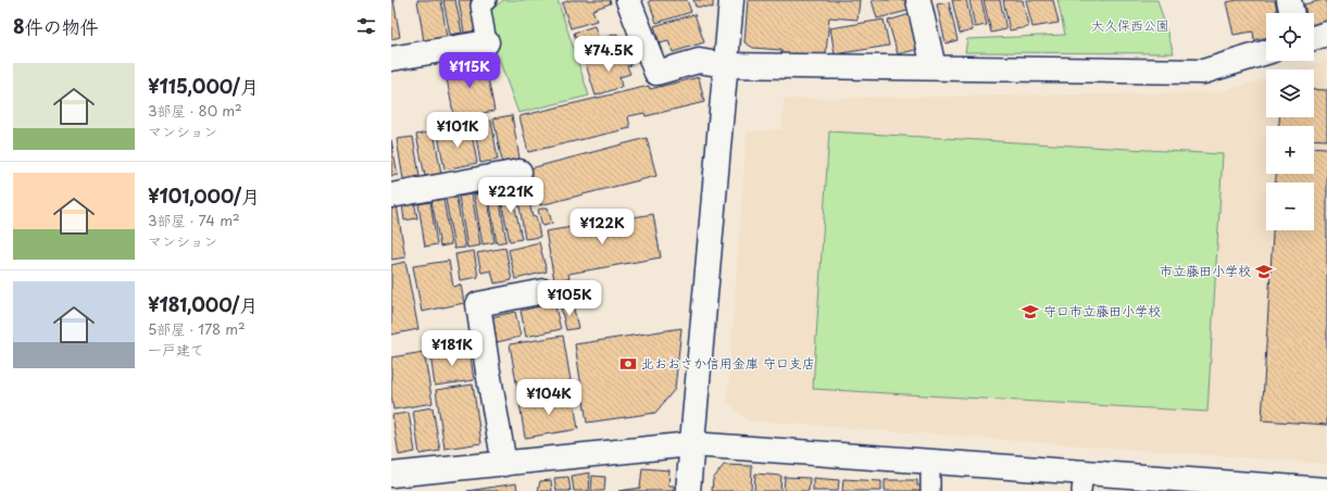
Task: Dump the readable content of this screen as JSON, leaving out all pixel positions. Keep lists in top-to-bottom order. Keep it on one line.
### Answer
{"parks":["大久保西公園"],"places":{"school or university":["市立藤田小学校","守口市立藤田小学校"],"bank":["北おおさか信用金庫 守口支店"]},"page":{"heading":"8件の物件","map_buttons":["+","−"],"price":["¥74.5K","¥115K","¥101K","¥221K","¥122K","¥105K","¥181K","¥104K"],"list":[{"name":"¥115,000/月","note":"3部屋 · 80 m² · マンション"},{"name":"¥101,000/月","note":"3部屋 · 74 m² · マンション"},{"name":"¥181,000/月","note":"5部屋 · 178 m² · 一戸建て"}]}}
